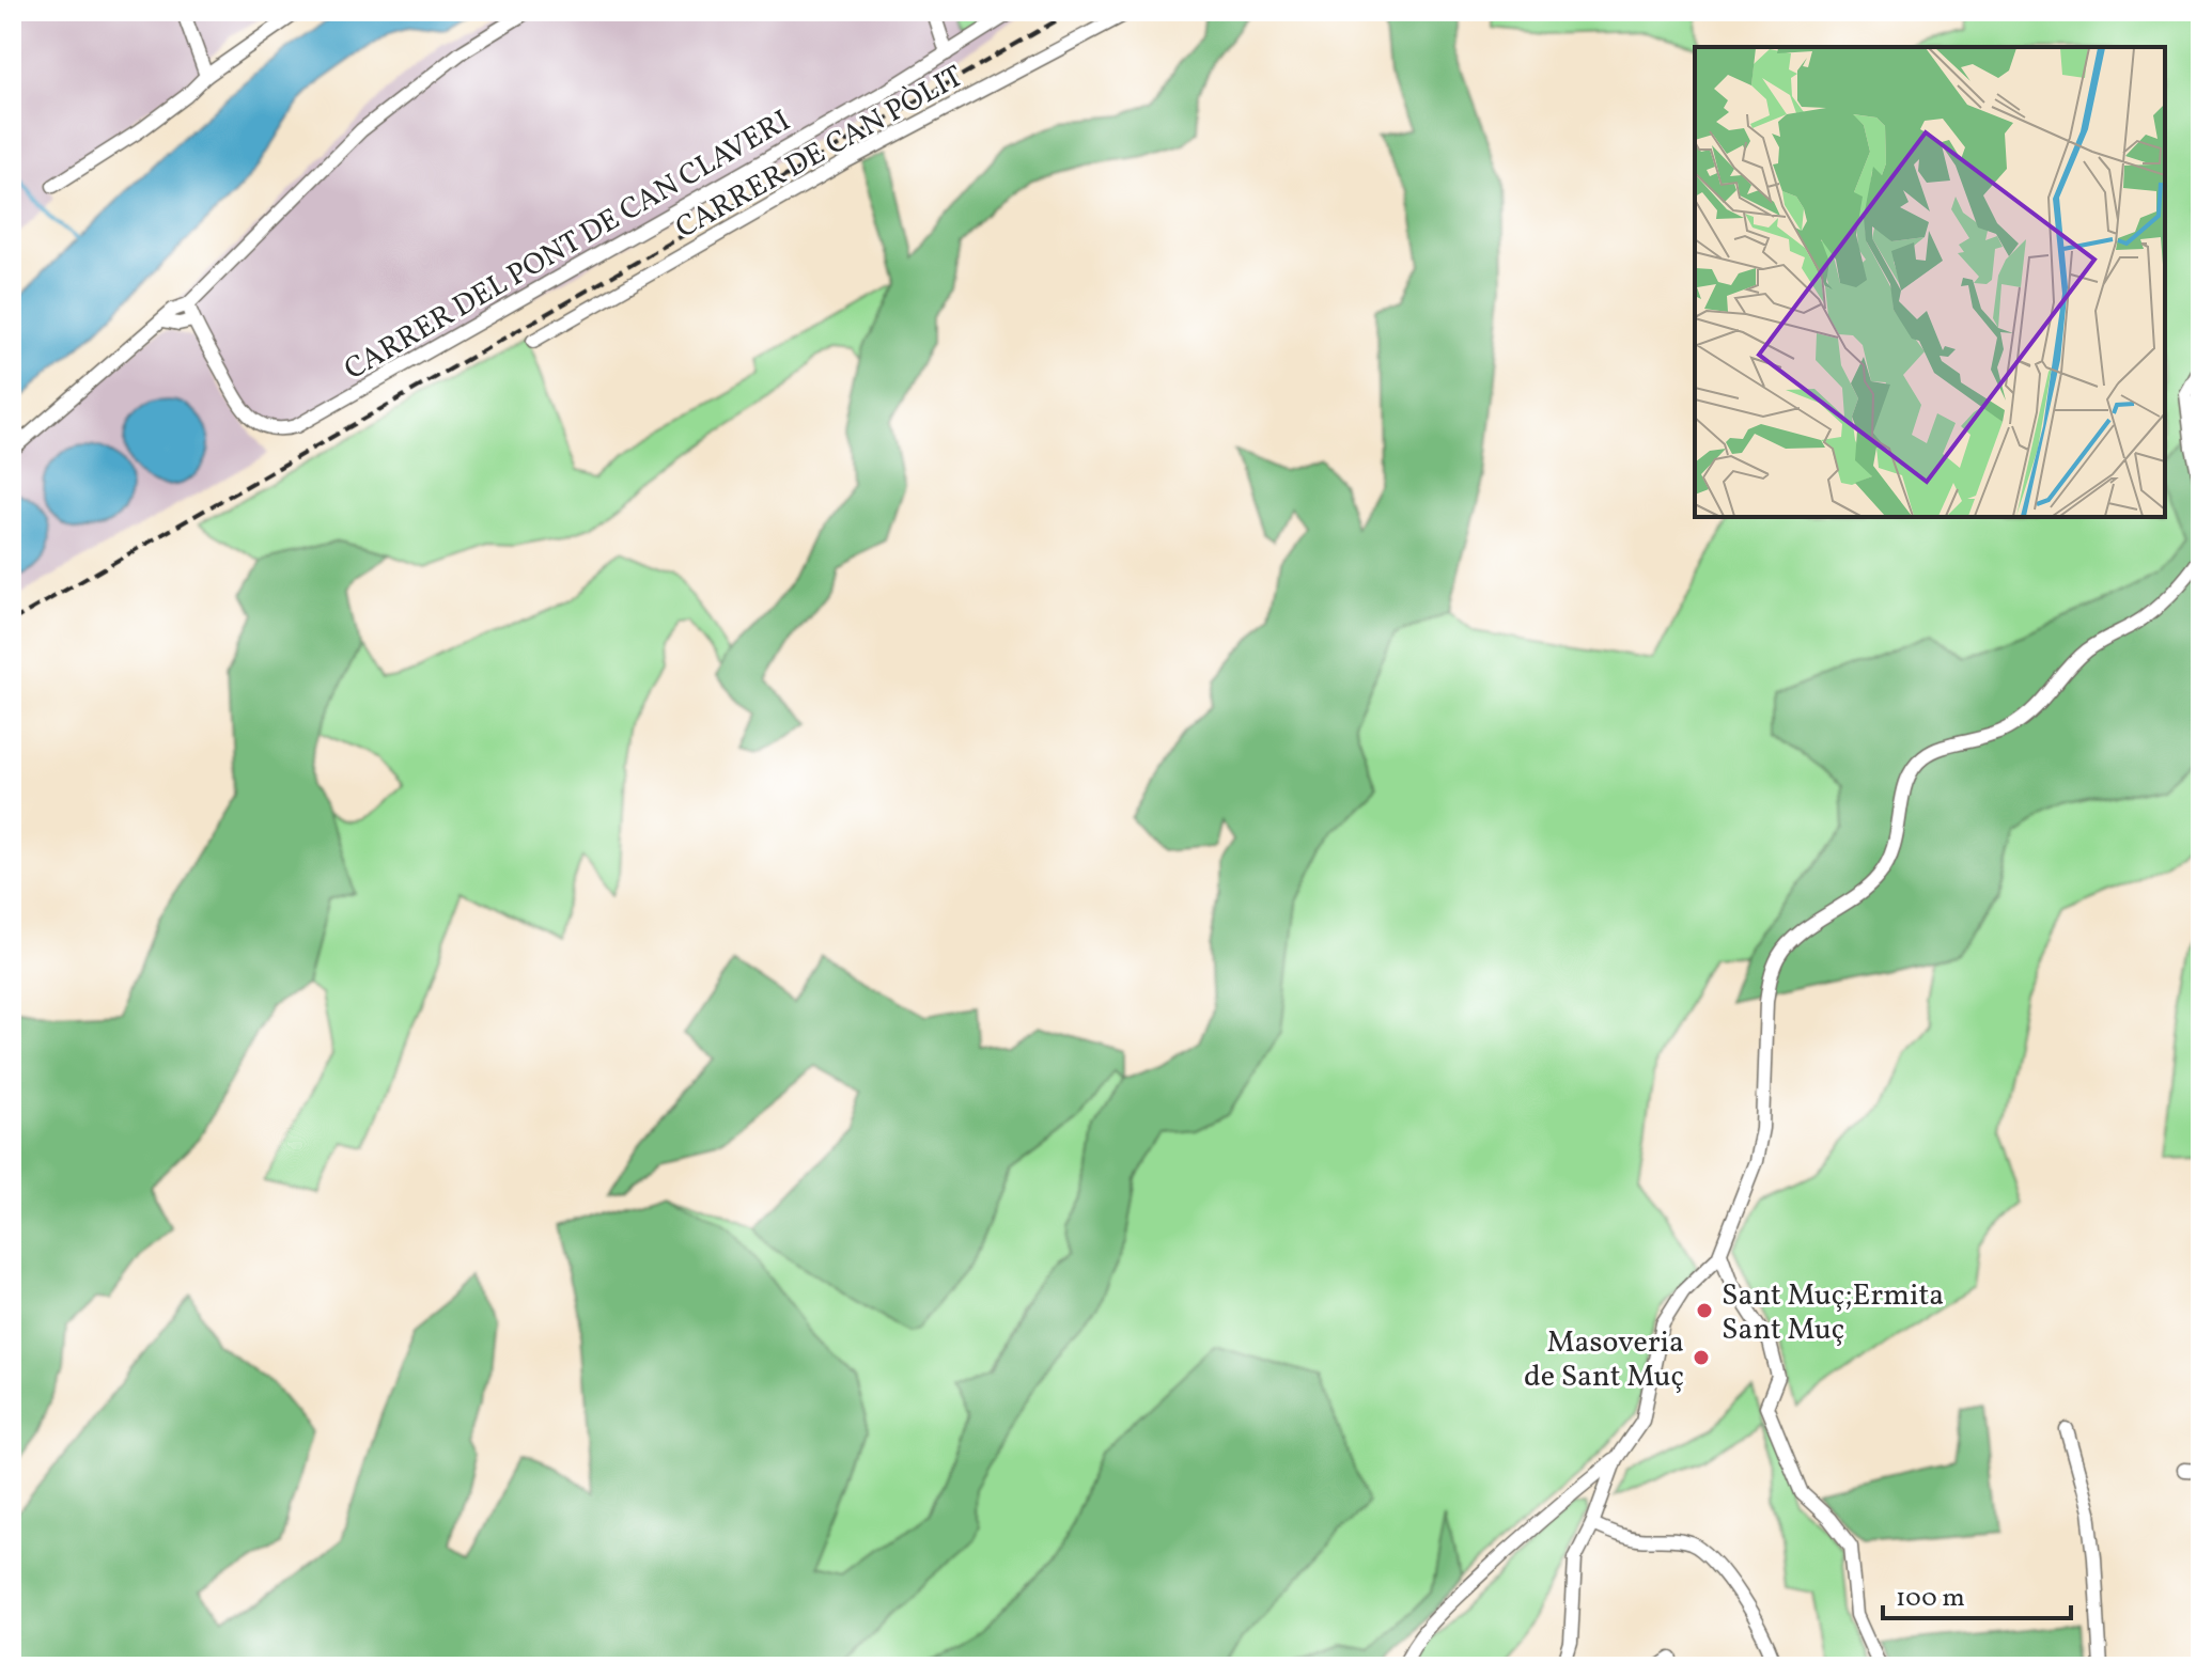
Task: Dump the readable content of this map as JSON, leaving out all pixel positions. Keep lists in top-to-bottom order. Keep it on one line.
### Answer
{"streets":{"street":["CARRER DE CAN PÒLIT","CARRER DEL PONT DE CAN CLAVERI"]},"places":["Sant Muç;Ermita Sant Muç","Masoveria de Sant Muç"],"scale_bar":"100 m"}
